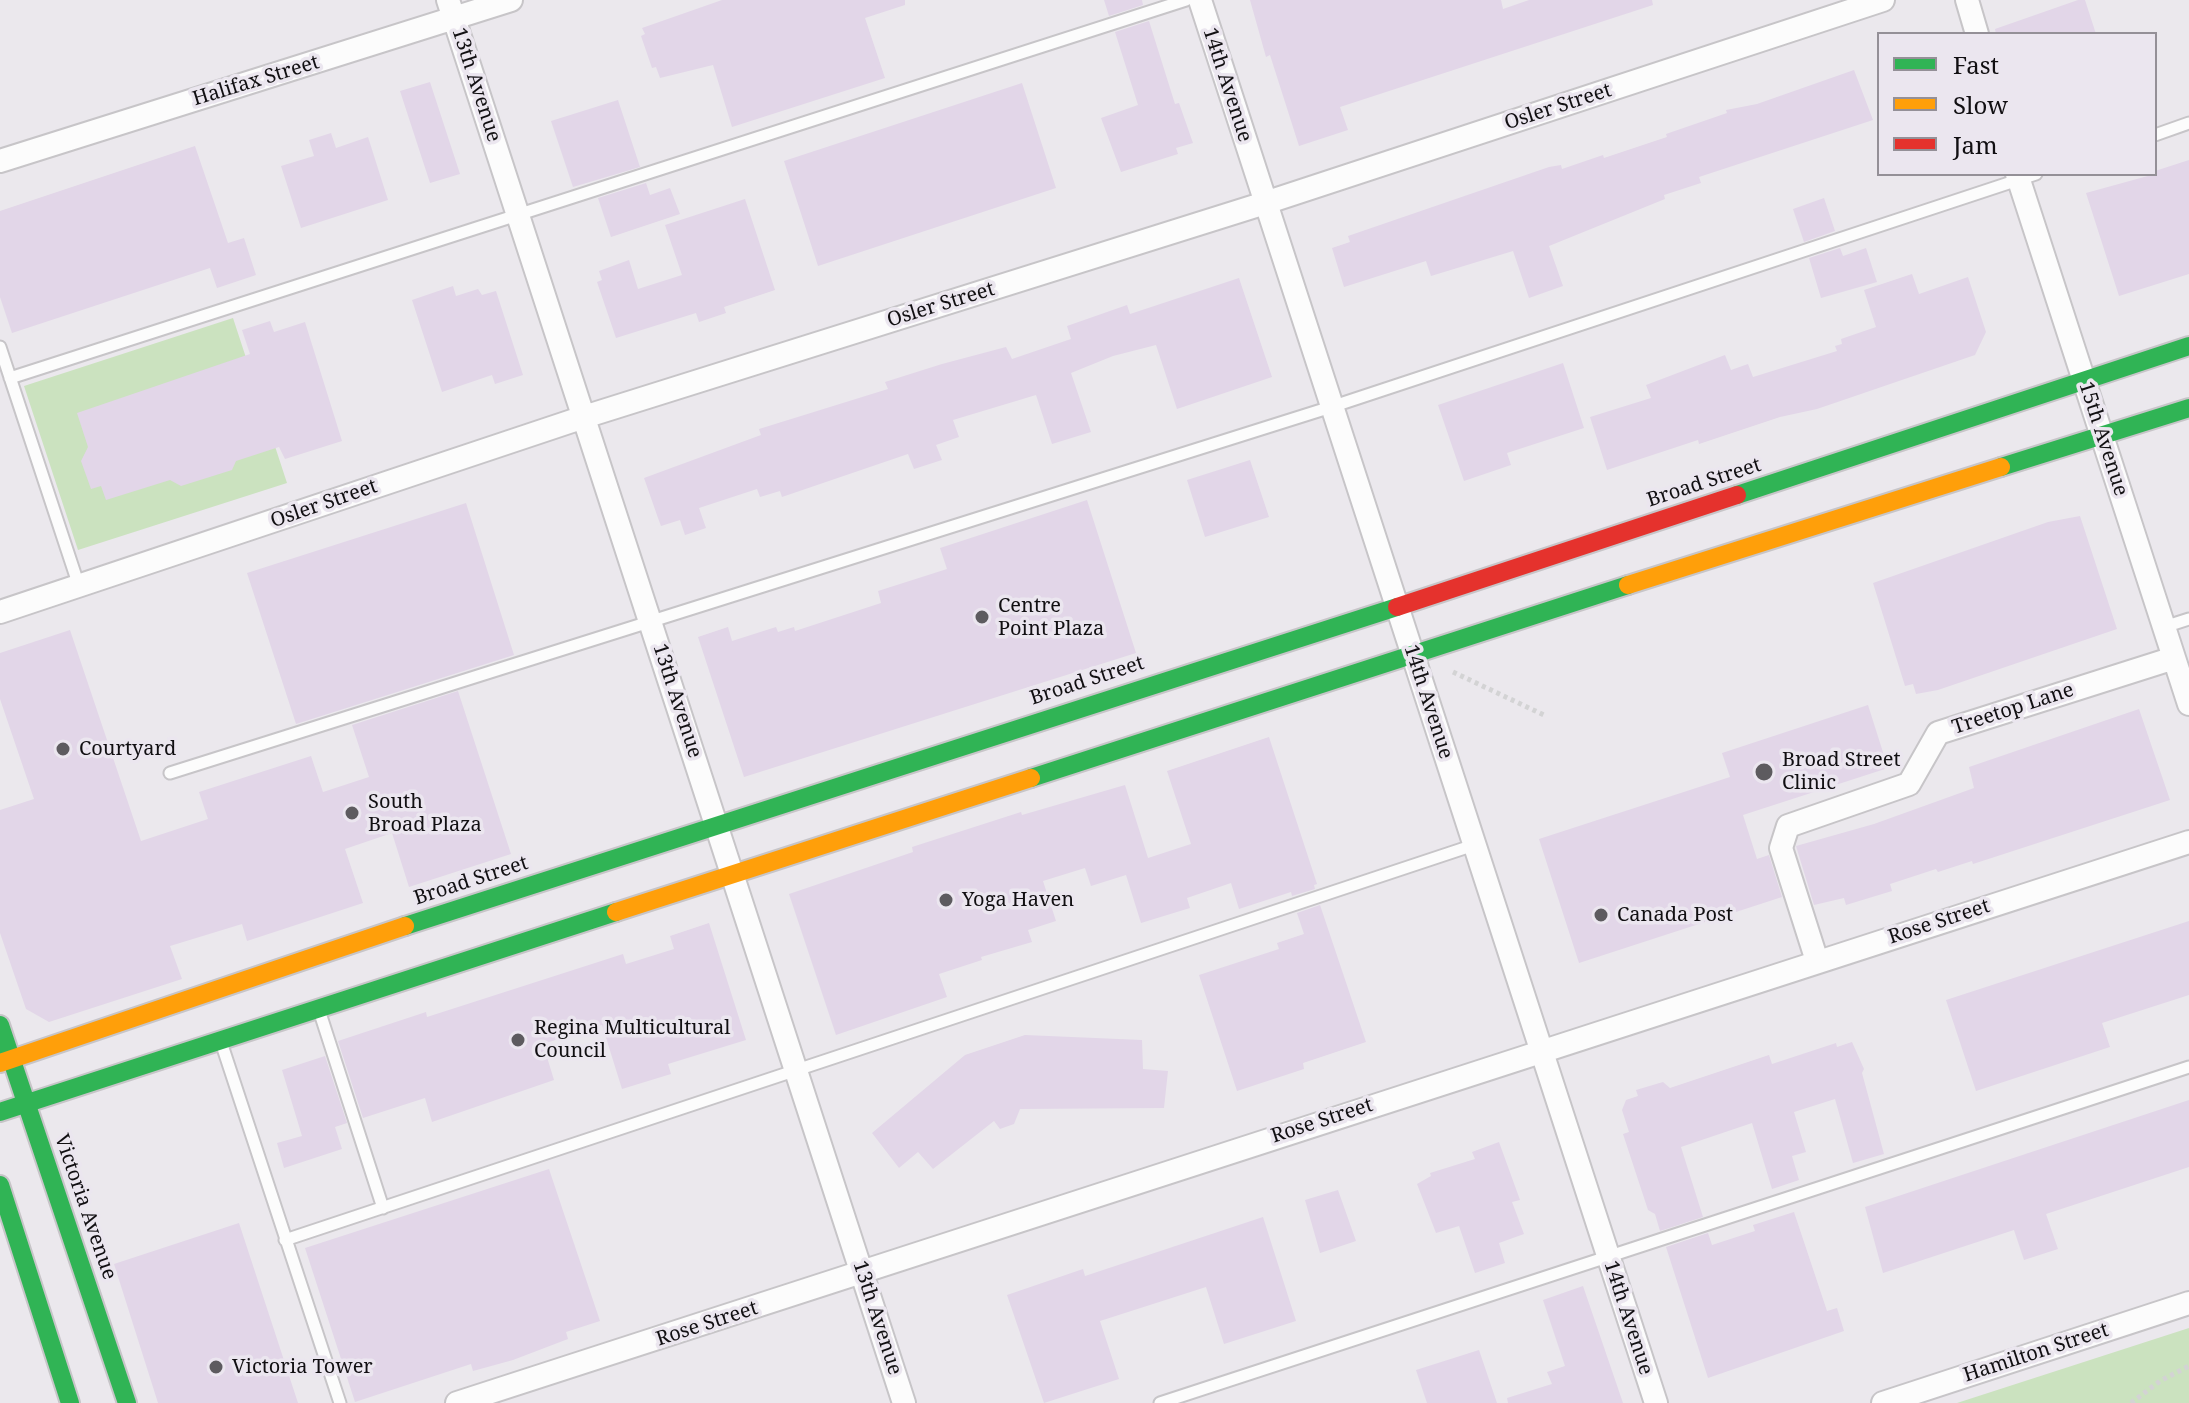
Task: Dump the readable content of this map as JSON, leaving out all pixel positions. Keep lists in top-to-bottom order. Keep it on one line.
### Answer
{"streets":{"main road":["Broad Street","Victoria Avenue"],"street":["Halifax Street","13th Avenue","14th Avenue","Osler Street","15th Avenue","Treetop Lane","Rose Street","Hamilton Street"]},"crossings":[["Halifax Street","13th Avenue"],["13th Avenue","Osler Street"],["13th Avenue","Broad Street"],["13th Avenue","Rose Street"],["14th Avenue","Osler Street"],["14th Avenue","Broad Street"],["14th Avenue","Rose Street"],["15th Avenue","Broad Street"],["15th Avenue","Treetop Lane"],["Broad Street","Victoria Avenue"],["Treetop Lane","Rose Street"]],"places":["Centre Point Plaza","Courtyard","Broad Street Clinic","South Broad Plaza","Yoga Haven","Canada Post","Regina Multicultural Council","Victoria Tower"],"legend":["Fast","Slow","Jam"]}
